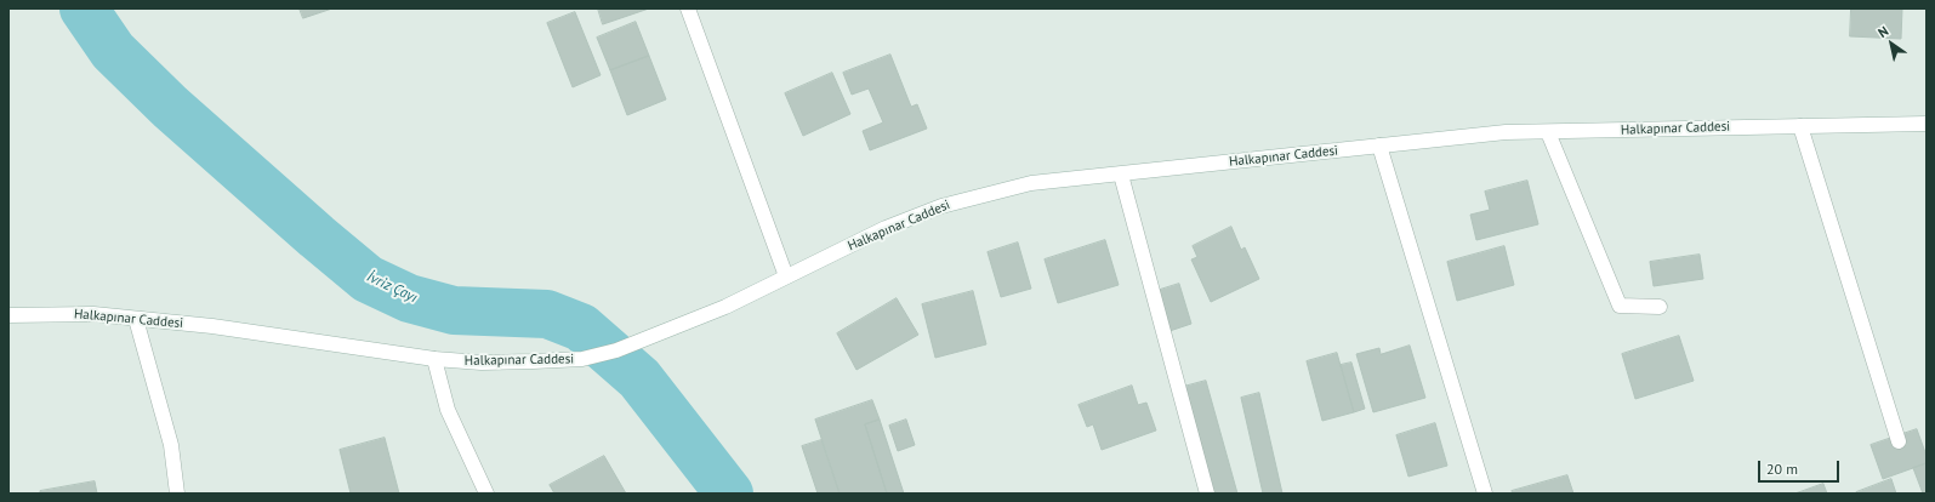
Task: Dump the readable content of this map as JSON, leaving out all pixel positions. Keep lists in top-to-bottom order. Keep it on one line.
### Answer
{"streets":{"main road":["Halkapınar Caddesi"]},"water":["İvriz Çayı"],"scale_bar":"20 m","north":"top left"}
